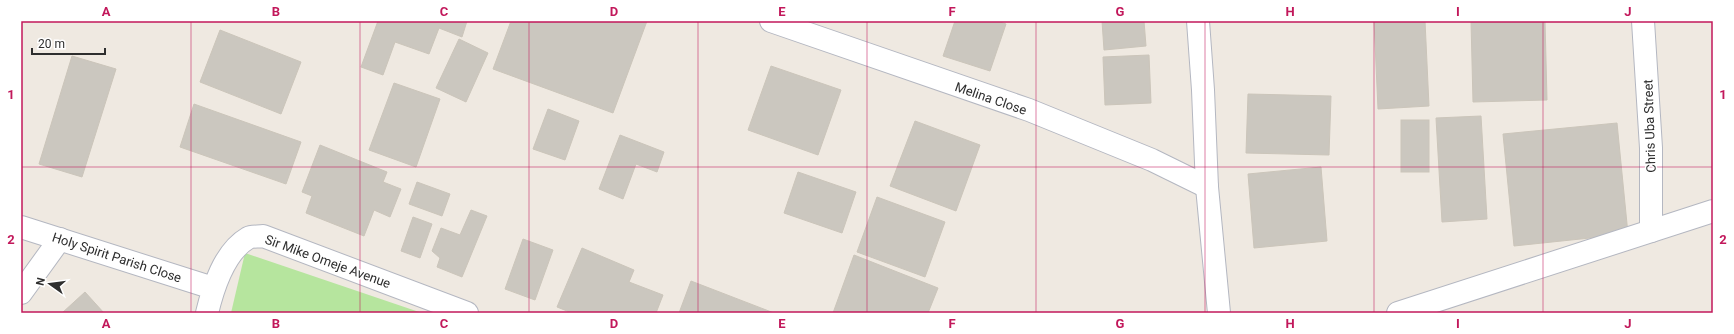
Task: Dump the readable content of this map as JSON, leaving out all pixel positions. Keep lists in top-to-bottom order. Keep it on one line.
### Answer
{"streets":{"street":["Melina Close","Chris Uba Street","Holy Spirit Parish Close","Sir Mike Omeje Avenue"]},"crossings":[["Holy Spirit Parish Close","Sir Mike Omeje Avenue"]],"scale_bar":"20 m","north":"left","grid":{"columns":["A","B","C","D","E","F","G","H","I","J"],"rows":["1","2"]}}
